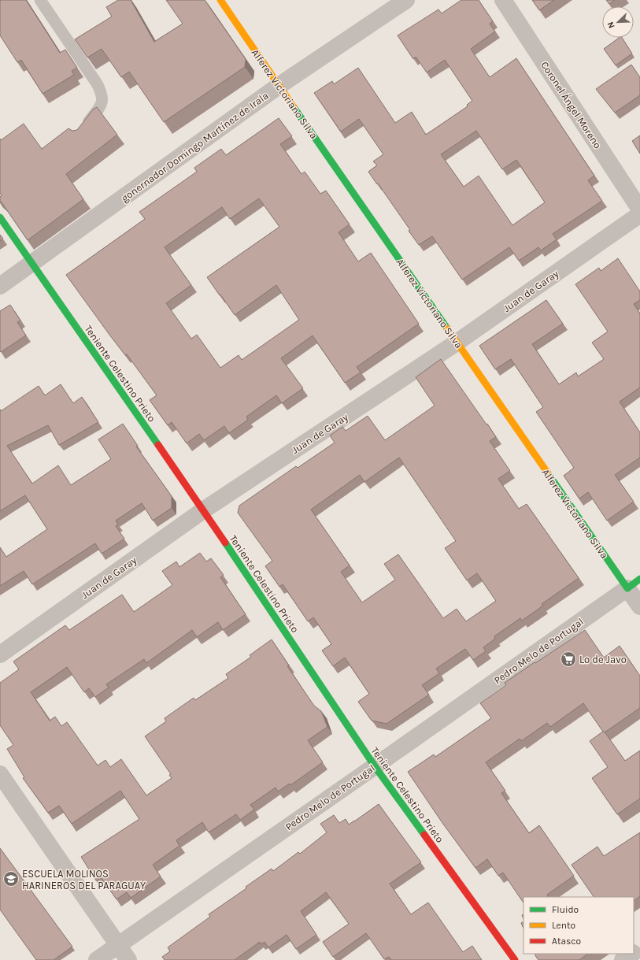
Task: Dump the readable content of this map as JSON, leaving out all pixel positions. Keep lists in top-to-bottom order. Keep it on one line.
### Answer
{"streets":{"street":["Alferez Victoriano Silva","Coronel Ángel Moreno","gonernador Domingo Martínez de Irala","Juan de Garay","Teniente Celestino Prieto","Pedro Melo de Portugal"]},"crossings":[["Alferez Victoriano Silva","gonernador Domingo Martínez de Irala"],["Alferez Victoriano Silva","Juan de Garay"],["Alferez Victoriano Silva","Pedro Melo de Portugal"],["gonernador Domingo Martínez de Irala","Teniente Celestino Prieto"],["Juan de Garay","Teniente Celestino Prieto"],["Teniente Celestino Prieto","Pedro Melo de Portugal"]],"places":{"supermarket":["Lo de Javo"],"school or university":["ESCUELA MOLINOS HARINEROS DEL PARAGUAY"]},"legend":["Fluido","Lento","Atasco"],"north":"bottom left"}
